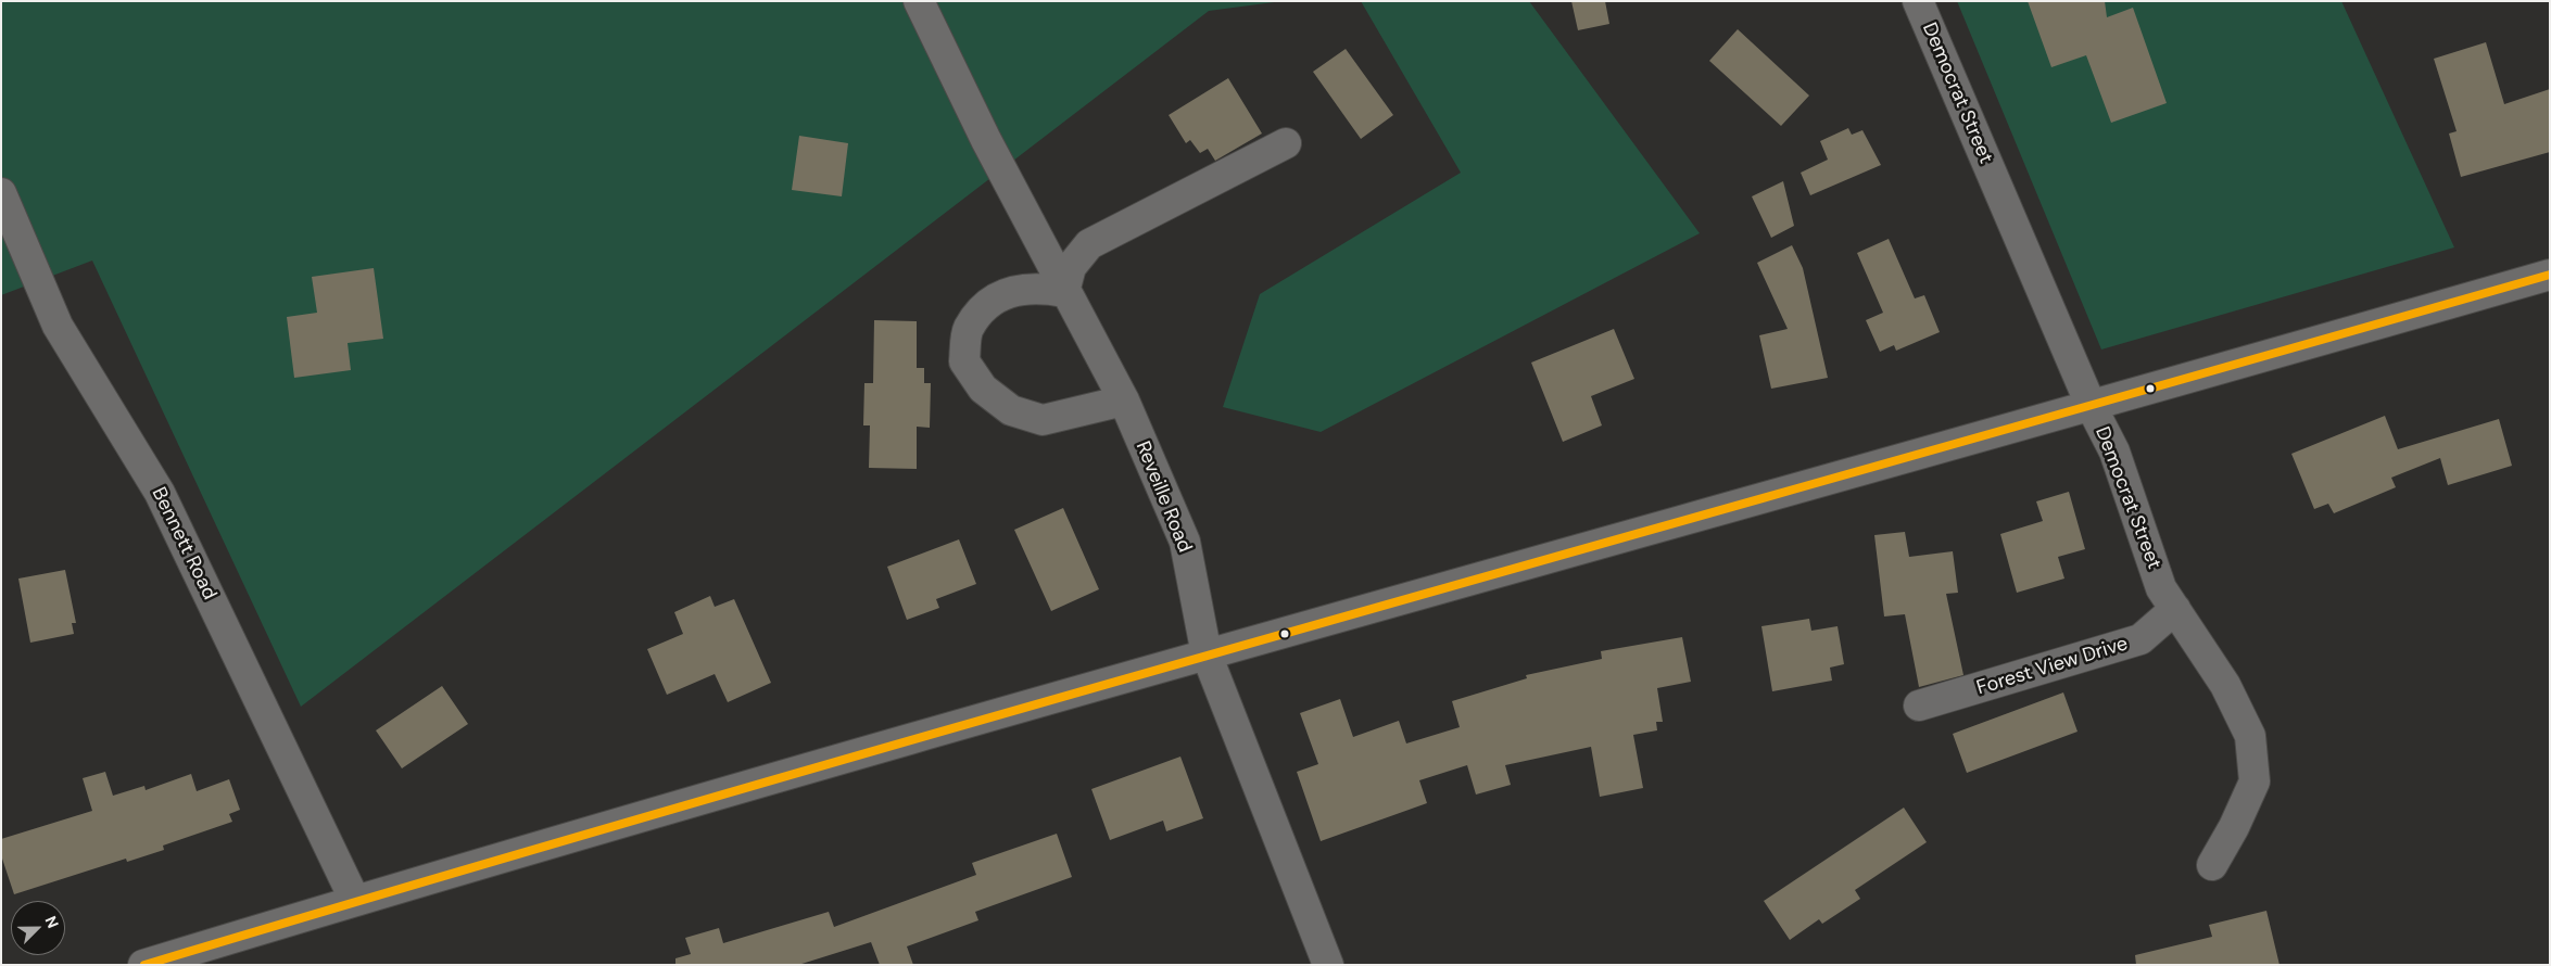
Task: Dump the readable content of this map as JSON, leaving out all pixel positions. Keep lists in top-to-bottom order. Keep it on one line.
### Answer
{"streets":{"street":["Democrat Street","Reveille Road","Bennett Road","Forest View Drive"]},"crossings":[["Democrat Street","Forest View Drive"]],"north":"top right"}
